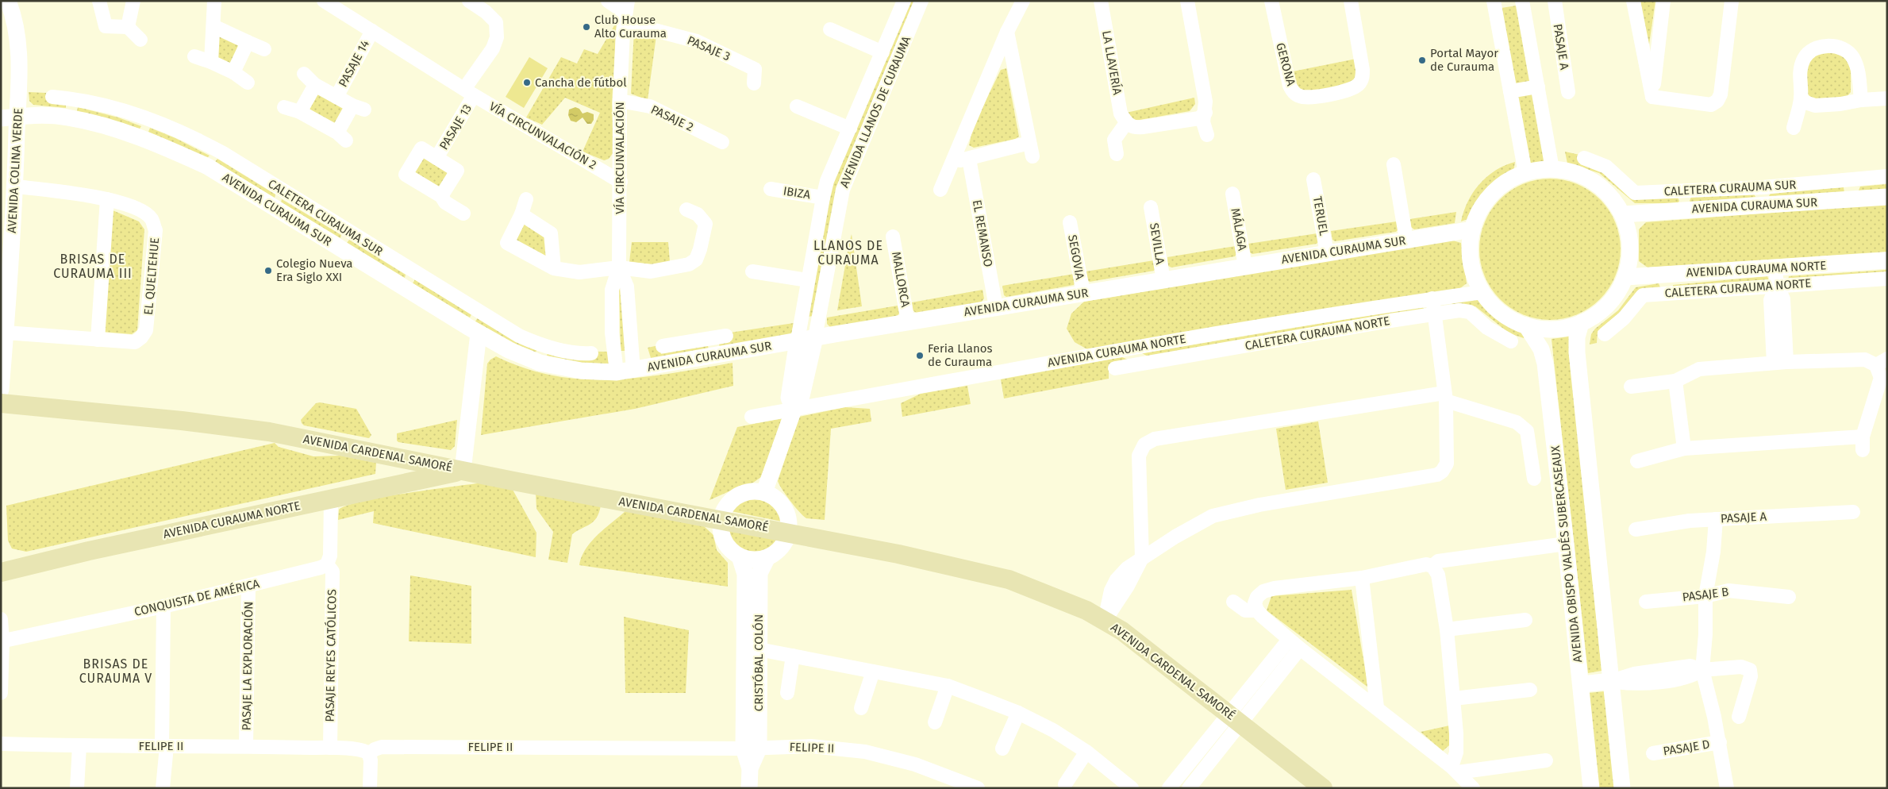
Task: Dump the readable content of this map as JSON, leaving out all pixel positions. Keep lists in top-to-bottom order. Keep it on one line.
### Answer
{"streets":{"main road":["AVENIDA CURAUMA NORTE","AVENIDA CARDENAL SAMORÉ"],"street":["PASAJE A","PASAJE 3","LA LLAVERÍA","PASAJE 14","GERONA","AVENIDA LLANOS DE CURAUMA","PASAJE 2","PASAJE 13","VÍA CIRCUNVALACIÓN 2","VÍA CIRCUNVALACIÓN","AVENIDA COLINA VERDE","CALETERA CURAUMA SUR","IBIZA","AVENIDA CURAUMA SUR","TERUEL","MÁLAGA","EL REMANSO","SEVILLA","SEGOVIA","EL QUELTEHUE","MALLORCA","CALETERA CURAUMA NORTE","AVENIDA OBISPO VALDÉS SUBERCASEAUX","PASAJE B","CONQUISTA DE AMÉRICA","PASAJE REYES CATÓLICOS","CRISTÓBAL COLÓN","PASAJE LA EXPLORACIÓN","FELIPE II","PASAJE D"]},"crossings":[["PASAJE 3","VÍA CIRCUNVALACIÓN"],["PASAJE 14","VÍA CIRCUNVALACIÓN 2"],["AVENIDA LLANOS DE CURAUMA","IBIZA"],["AVENIDA LLANOS DE CURAUMA","AVENIDA CURAUMA SUR"],["AVENIDA LLANOS DE CURAUMA","AVENIDA CURAUMA NORTE"],["PASAJE 2","VÍA CIRCUNVALACIÓN"],["PASAJE 13","VÍA CIRCUNVALACIÓN 2"],["VÍA CIRCUNVALACIÓN 2","VÍA CIRCUNVALACIÓN"],["AVENIDA COLINA VERDE","AVENIDA CURAUMA SUR"],["AVENIDA COLINA VERDE","EL QUELTEHUE"],["AVENIDA CURAUMA SUR","TERUEL"],["AVENIDA CURAUMA SUR","MÁLAGA"],["AVENIDA CURAUMA SUR","EL REMANSO"],["AVENIDA CURAUMA SUR","SEVILLA"],["AVENIDA CURAUMA SUR","SEGOVIA"],["AVENIDA CURAUMA SUR","MALLORCA"],["AVENIDA CURAUMA NORTE","CALETERA CURAUMA NORTE"],["AVENIDA CURAUMA NORTE","AVENIDA CARDENAL SAMORÉ"],["CONQUISTA DE AMÉRICA","PASAJE REYES CATÓLICOS"],["CONQUISTA DE AMÉRICA","PASAJE LA EXPLORACIÓN"],["PASAJE REYES CATÓLICOS","FELIPE II"],["CRISTÓBAL COLÓN","FELIPE II"],["PASAJE LA EXPLORACIÓN","FELIPE II"]],"districts":["LLANOS DE CURAUMA","BRISAS DE CURAUMA III","BRISAS DE CURAUMA V"],"places":["Club House Alto Curauma","Portal Mayor de Curauma","Cancha de fútbol","Colegio Nueva Era Siglo XXI","Feria Llanos de Curauma"]}
